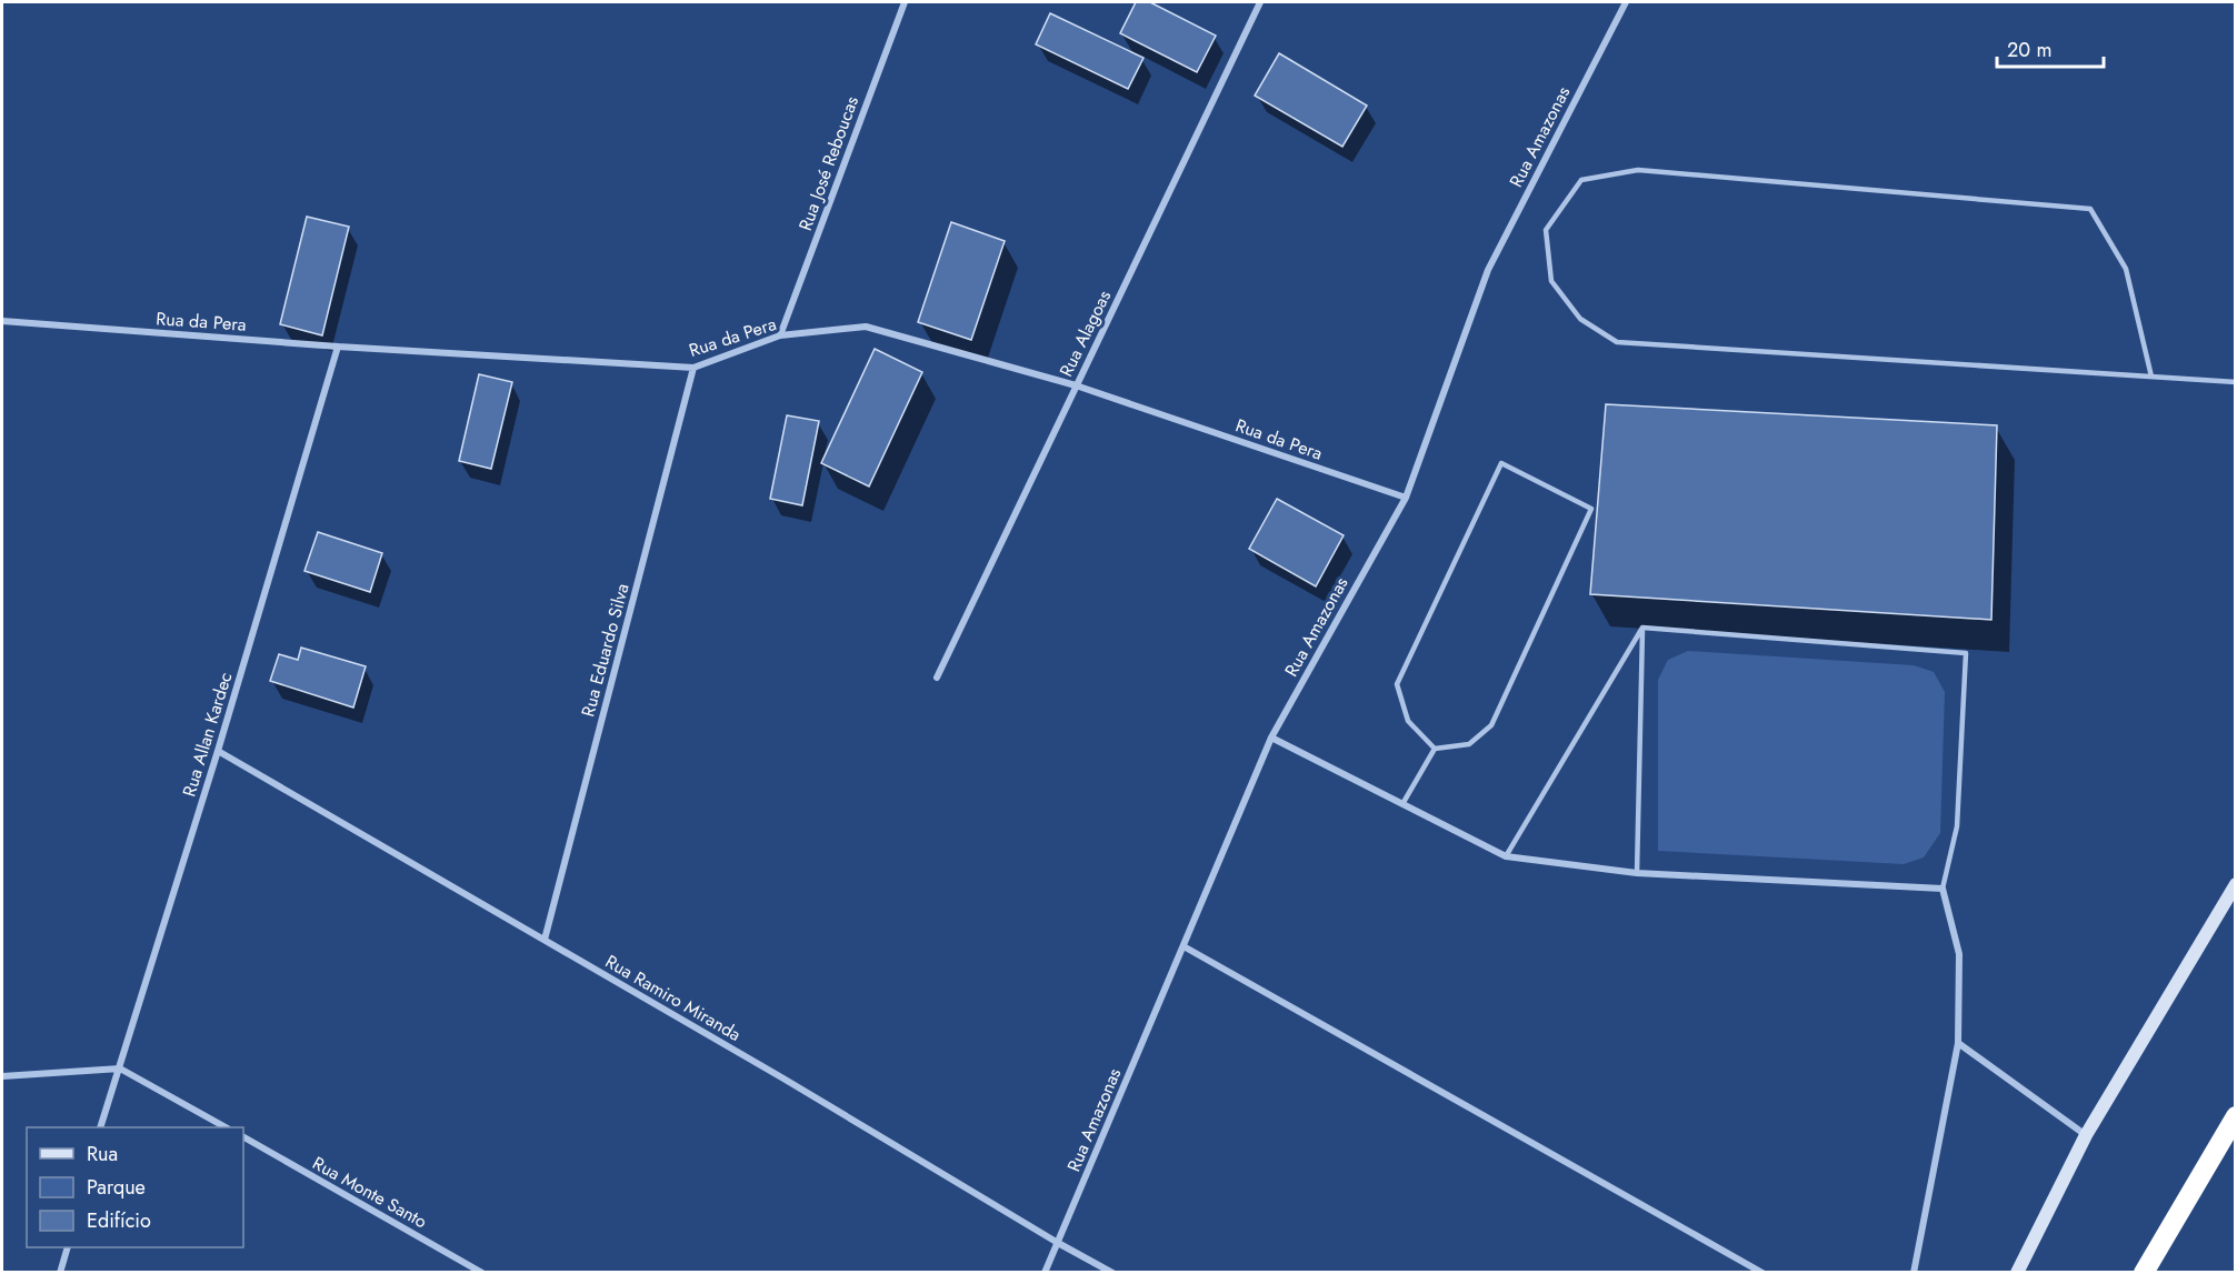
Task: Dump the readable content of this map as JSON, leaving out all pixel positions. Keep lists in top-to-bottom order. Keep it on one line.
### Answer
{"streets":{"street":["Rua Amazonas","Rua José Reboucas","Rua da Pera","Rua Alagoas","Rua Eduardo Silva","Rua Allan Kardec","Rua Ramiro Miranda","Rua Monte Santo"]},"crossings":[["Rua Amazonas","Rua da Pera"],["Rua Amazonas","Rua Ramiro Miranda"],["Rua José Reboucas","Rua da Pera"],["Rua da Pera","Rua Alagoas"],["Rua da Pera","Rua Eduardo Silva"],["Rua da Pera","Rua Allan Kardec"],["Rua Eduardo Silva","Rua Ramiro Miranda"],["Rua Allan Kardec","Rua Ramiro Miranda"]],"legend":["Rua","Parque","Edifício"],"scale_bar":"20 m"}
